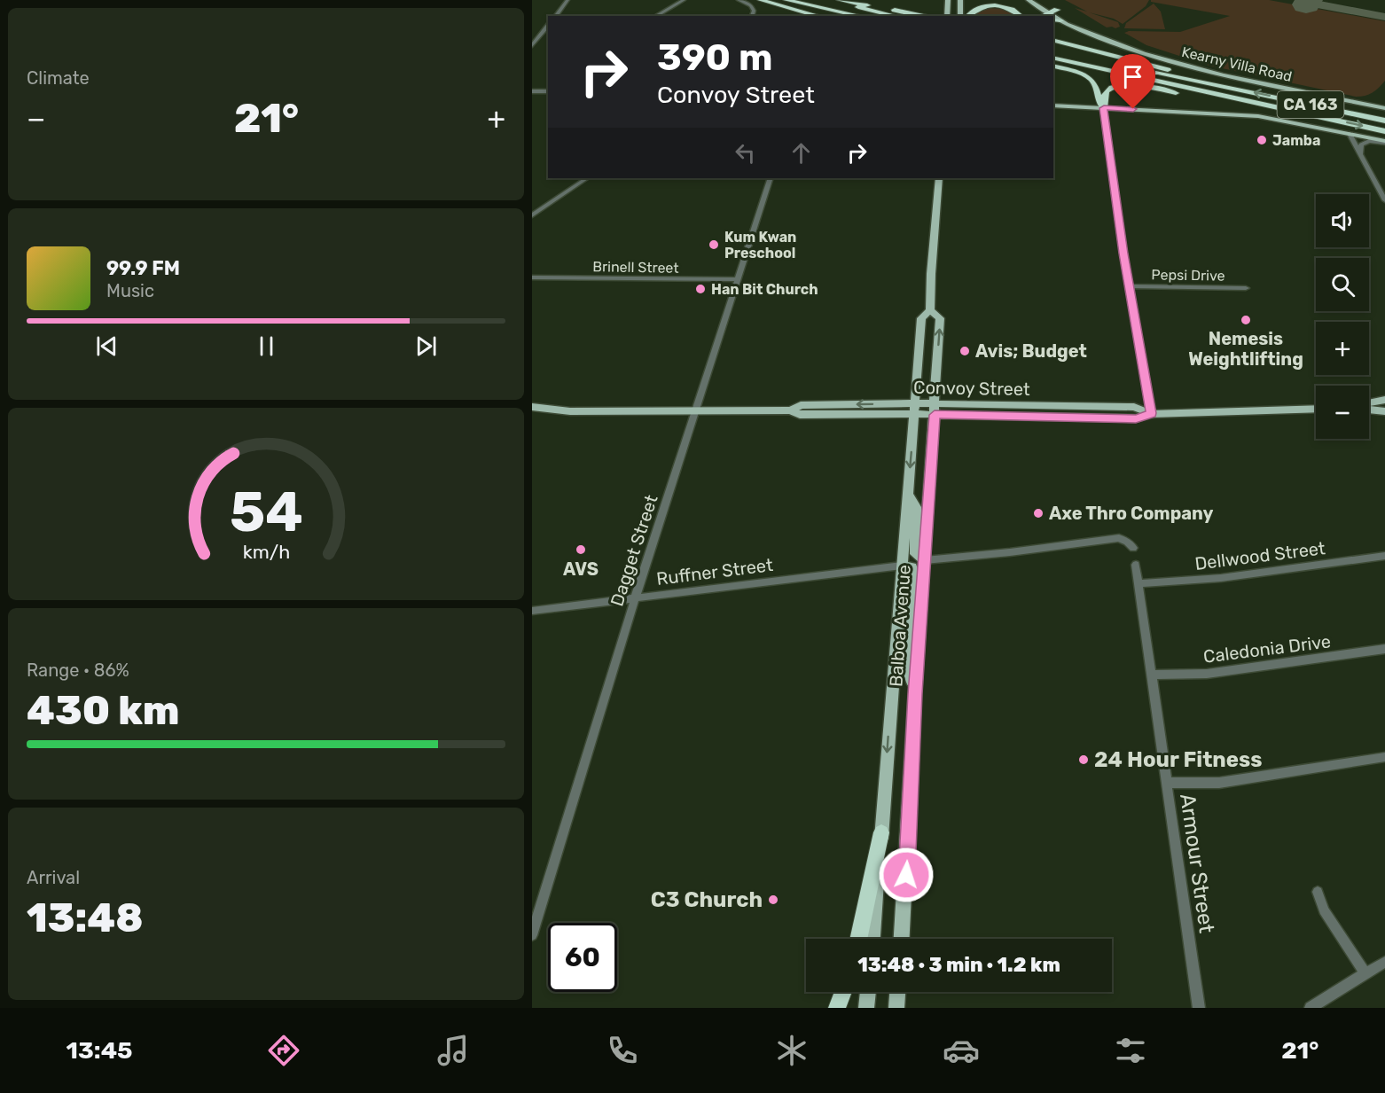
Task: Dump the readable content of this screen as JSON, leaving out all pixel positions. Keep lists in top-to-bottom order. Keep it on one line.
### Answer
{"streets":{"highway":["CA 163"],"main road":["Kearny Villa Road","Convoy Street","Balboa Avenue"],"street":["Brinell Street","Pepsi Drive","Dagget Street","Dellwood Street","Ruffner Street","Caledonia Drive","Armour Street"]},"crossings":[["Brinell Street","Dagget Street"],["Convoy Street","Dagget Street"],["Convoy Street","Balboa Avenue"],["Dagget Street","Ruffner Street"],["Dellwood Street","Armour Street"],["Ruffner Street","Balboa Avenue"],["Caledonia Drive","Armour Street"]],"places":["Jamba","Kum Kwan Preschool","Han Bit Church","Nemesis Weightlifting","Avis; Budget","Axe Thro Company","AVS","24 Hour Fitness","C3 Church"],"page":{"tile":["Climate",["Range · 86%","430 km"],["Arrival","13:48"]],"turn":["390 m","Convoy Street"],"heat":["−","21°","+"],"map_buttons":["+","−"],"song":["99.9 FM","Music"],"limit":"60","trip":"13:48 · 3 min · 1.2 km","tabs":["13:45","21°"],"gauge":["54","km/h"]}}
